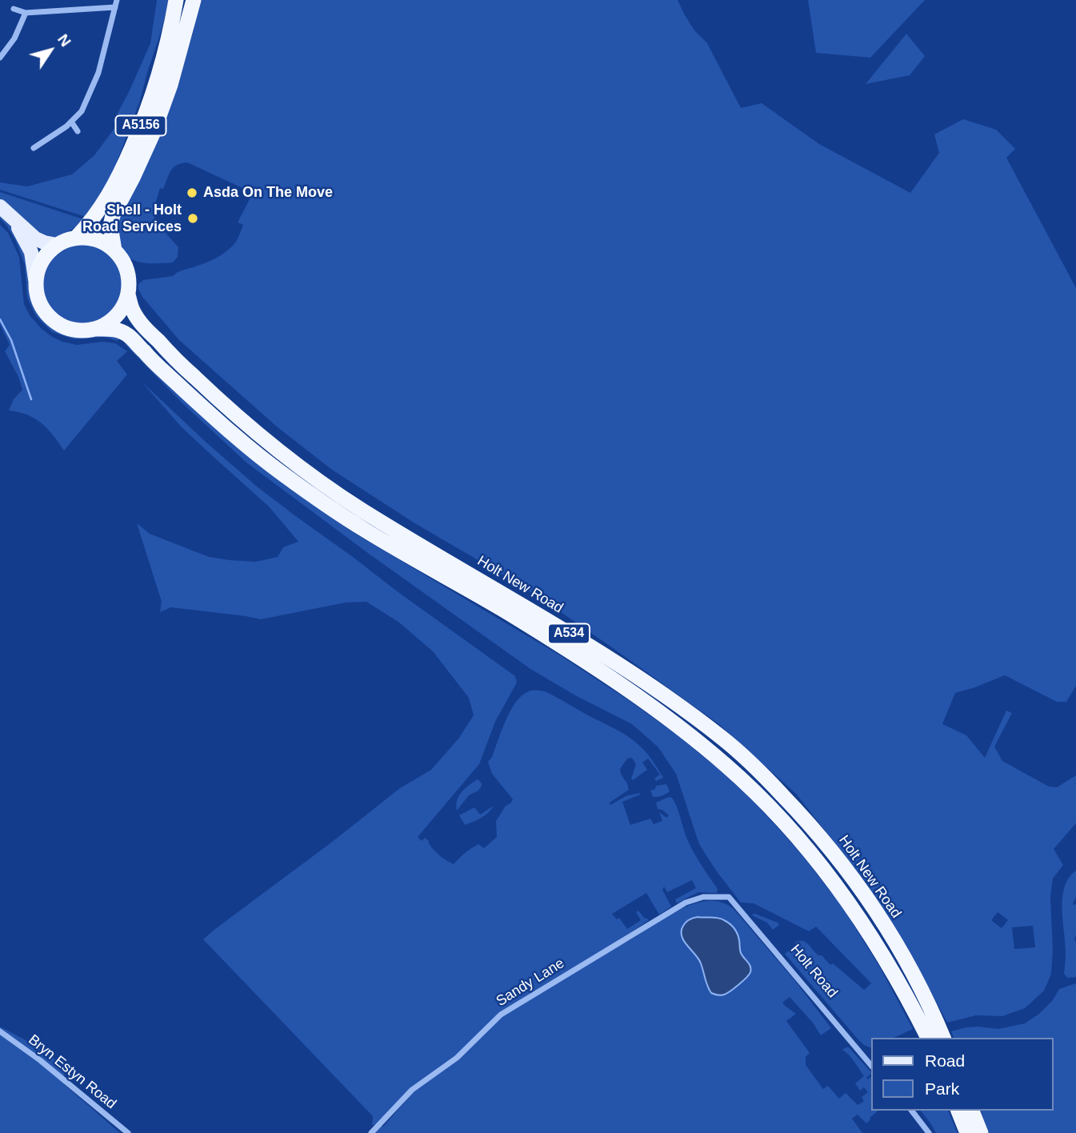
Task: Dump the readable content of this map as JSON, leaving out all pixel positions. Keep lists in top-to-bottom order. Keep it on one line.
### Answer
{"streets":{"highway":["A5156","Holt New Road","A534"],"street":["Holt Road","Sandy Lane","Bryn Estyn Road"]},"crossings":[["A5156","Holt New Road"],["A5156","A534"],["Holt New Road","A534"],["Holt Road","Sandy Lane"]],"places":["Asda On The Move","Shell - Holt Road Services"],"legend":["Road","Park"],"north":"top right"}
